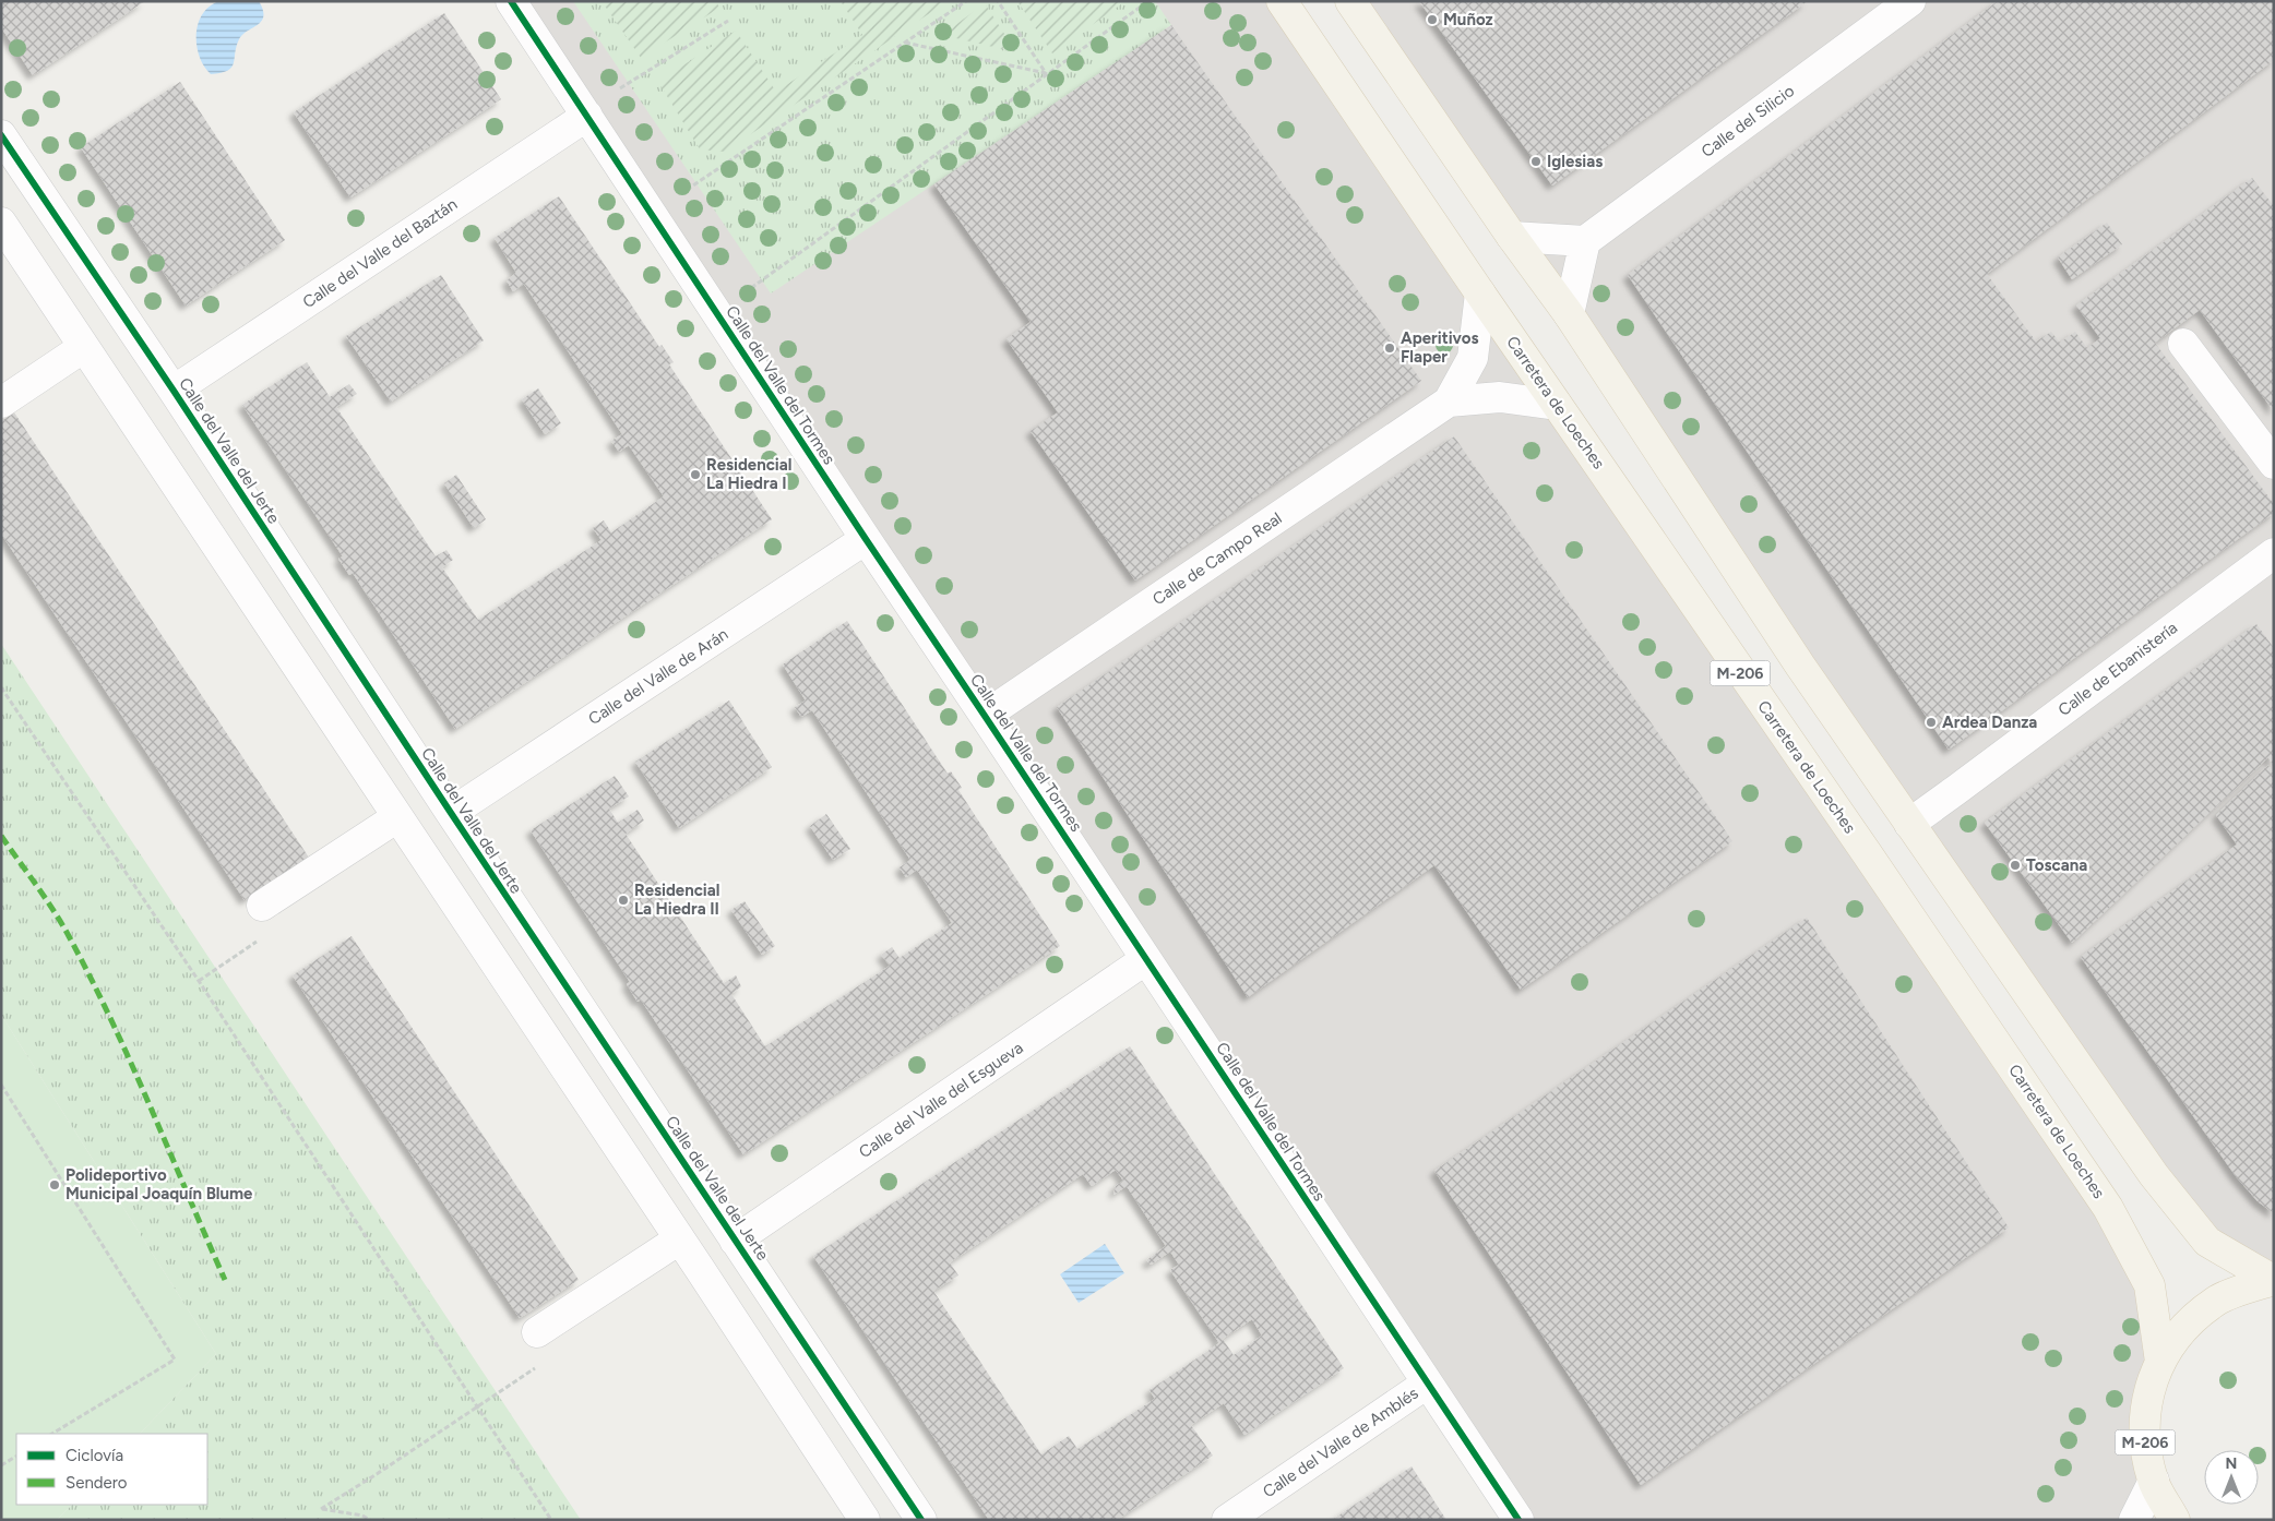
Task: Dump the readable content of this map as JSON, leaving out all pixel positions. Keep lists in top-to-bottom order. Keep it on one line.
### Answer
{"streets":{"main road":["Carretera de Loeches","M-206"],"street":["Calle del Silicio","Calle del Valle del Baztán","Calle del Valle del Tormes","Calle del Valle del Jerte","Calle de Campo Real","Calle de Ebanistería","Calle del Valle de Arán","Calle del Valle del Esgueva","Calle del Valle de Amblés"]},"crossings":[["Calle del Valle del Baztán","Calle del Valle del Tormes"],["Calle del Valle del Baztán","Calle del Valle del Jerte"],["Calle del Valle del Tormes","Calle de Campo Real"],["Calle del Valle del Tormes","Calle del Valle de Arán"],["Calle del Valle del Tormes","Calle del Valle del Esgueva"],["Calle del Valle del Tormes","Calle del Valle de Amblés"],["Carretera de Loeches","Calle de Campo Real"],["Carretera de Loeches","M-206"],["Calle del Valle del Jerte","Calle del Valle de Arán"],["Calle del Valle del Jerte","Calle del Valle del Esgueva"],["Calle de Ebanistería","M-206"]],"places":["Muñoz","Iglesias","Aperitivos Flaper","Residencial La Hiedra I","Ardea Danza","Toscana","Residencial La Hiedra II","Polideportivo Municipal Joaquín Blume"],"legend":["Ciclovía","Sendero"],"north":"top"}
